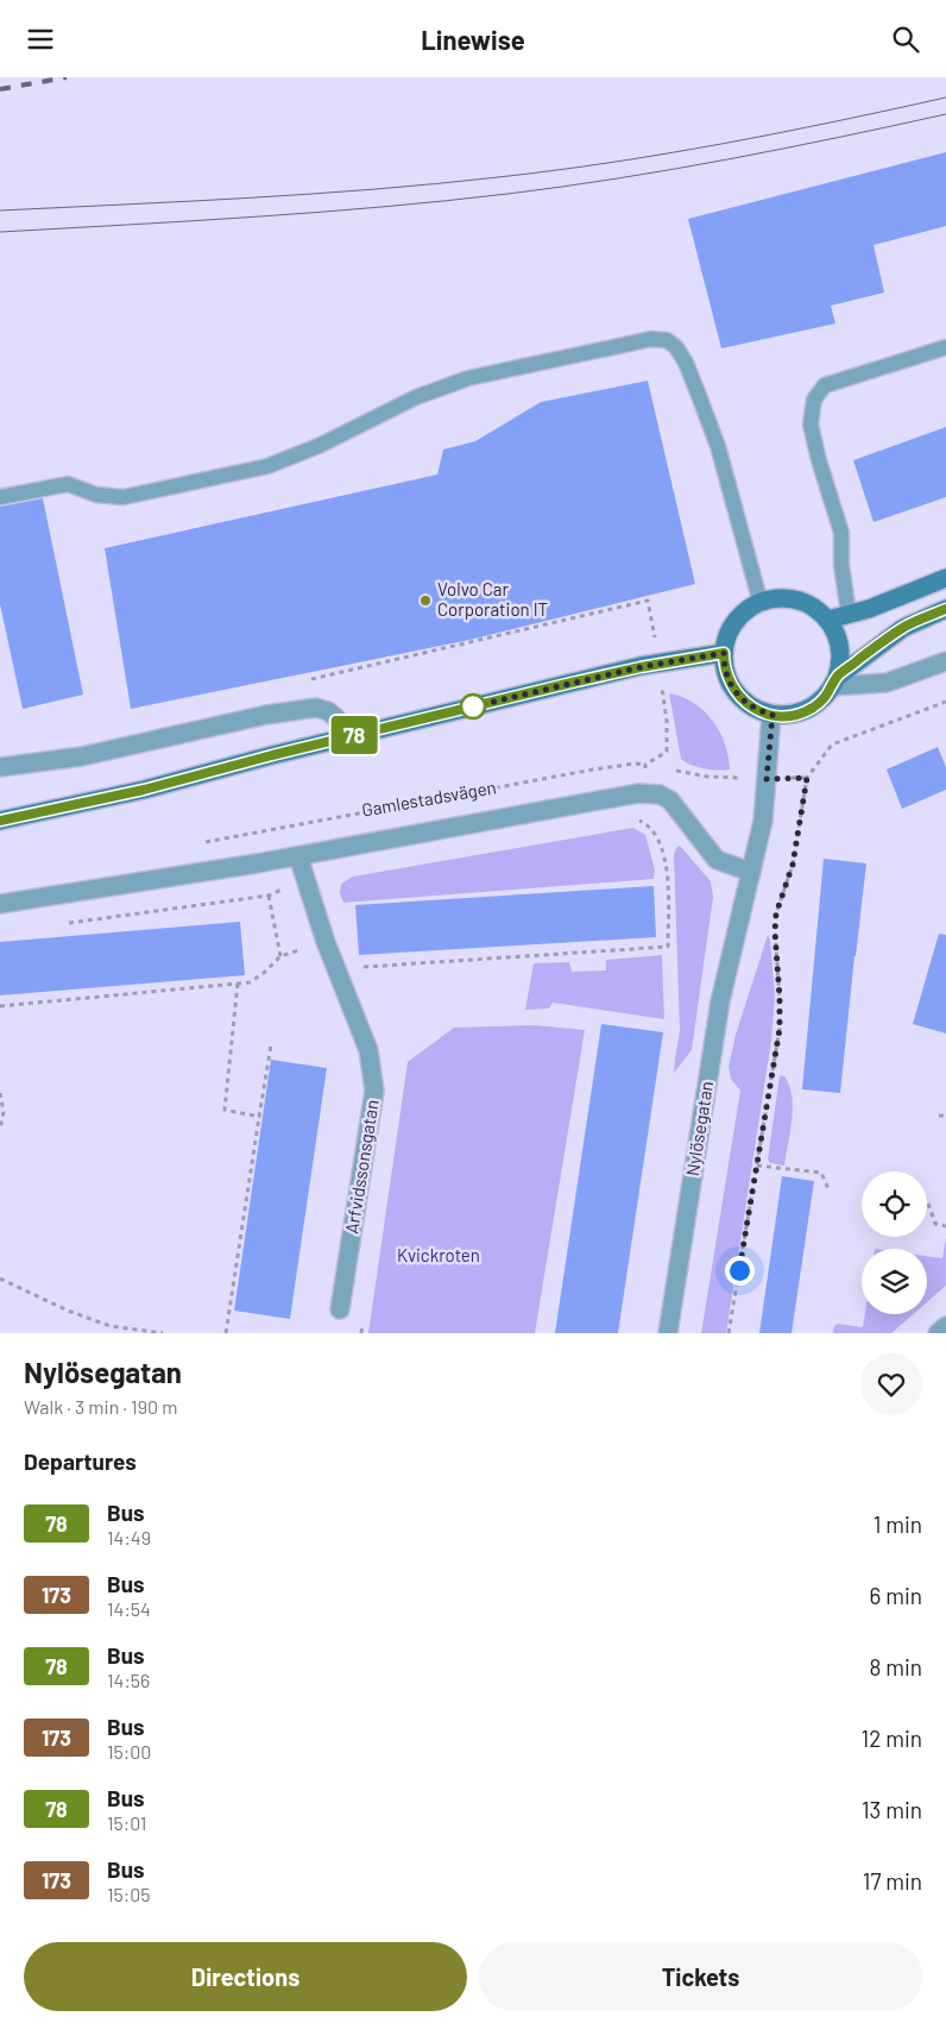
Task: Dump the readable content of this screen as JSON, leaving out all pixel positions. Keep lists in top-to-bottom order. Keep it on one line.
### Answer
{"streets":{"street":["Gamlestadsvägen","Nylösegatan","Arfvidssonsgatan"]},"crossings":[["Gamlestadsvägen","Nylösegatan"],["Gamlestadsvägen","Arfvidssonsgatan"]],"parks":["Kvickroten"],"places":["Volvo Car Corporation IT"],"lines":["bus line 78"],"page":{"header":"Linewise","on_map":"78","heading":[["Nylösegatan","Walk · 3 min · 190 m"],"Departures"],"list":[{"mark":"78","name":"Bus","note":"14:49","value":"1 min"},{"mark":"173","name":"Bus","note":"14:54","value":"6 min"},{"mark":"78","name":"Bus","note":"14:56","value":"8 min"},{"mark":"173","name":"Bus","note":"15:00","value":"12 min"},{"mark":"78","name":"Bus","note":"15:01","value":"13 min"},{"mark":"173","name":"Bus","note":"15:05","value":"17 min"}],"buttons":["Directions","Tickets"]}}
